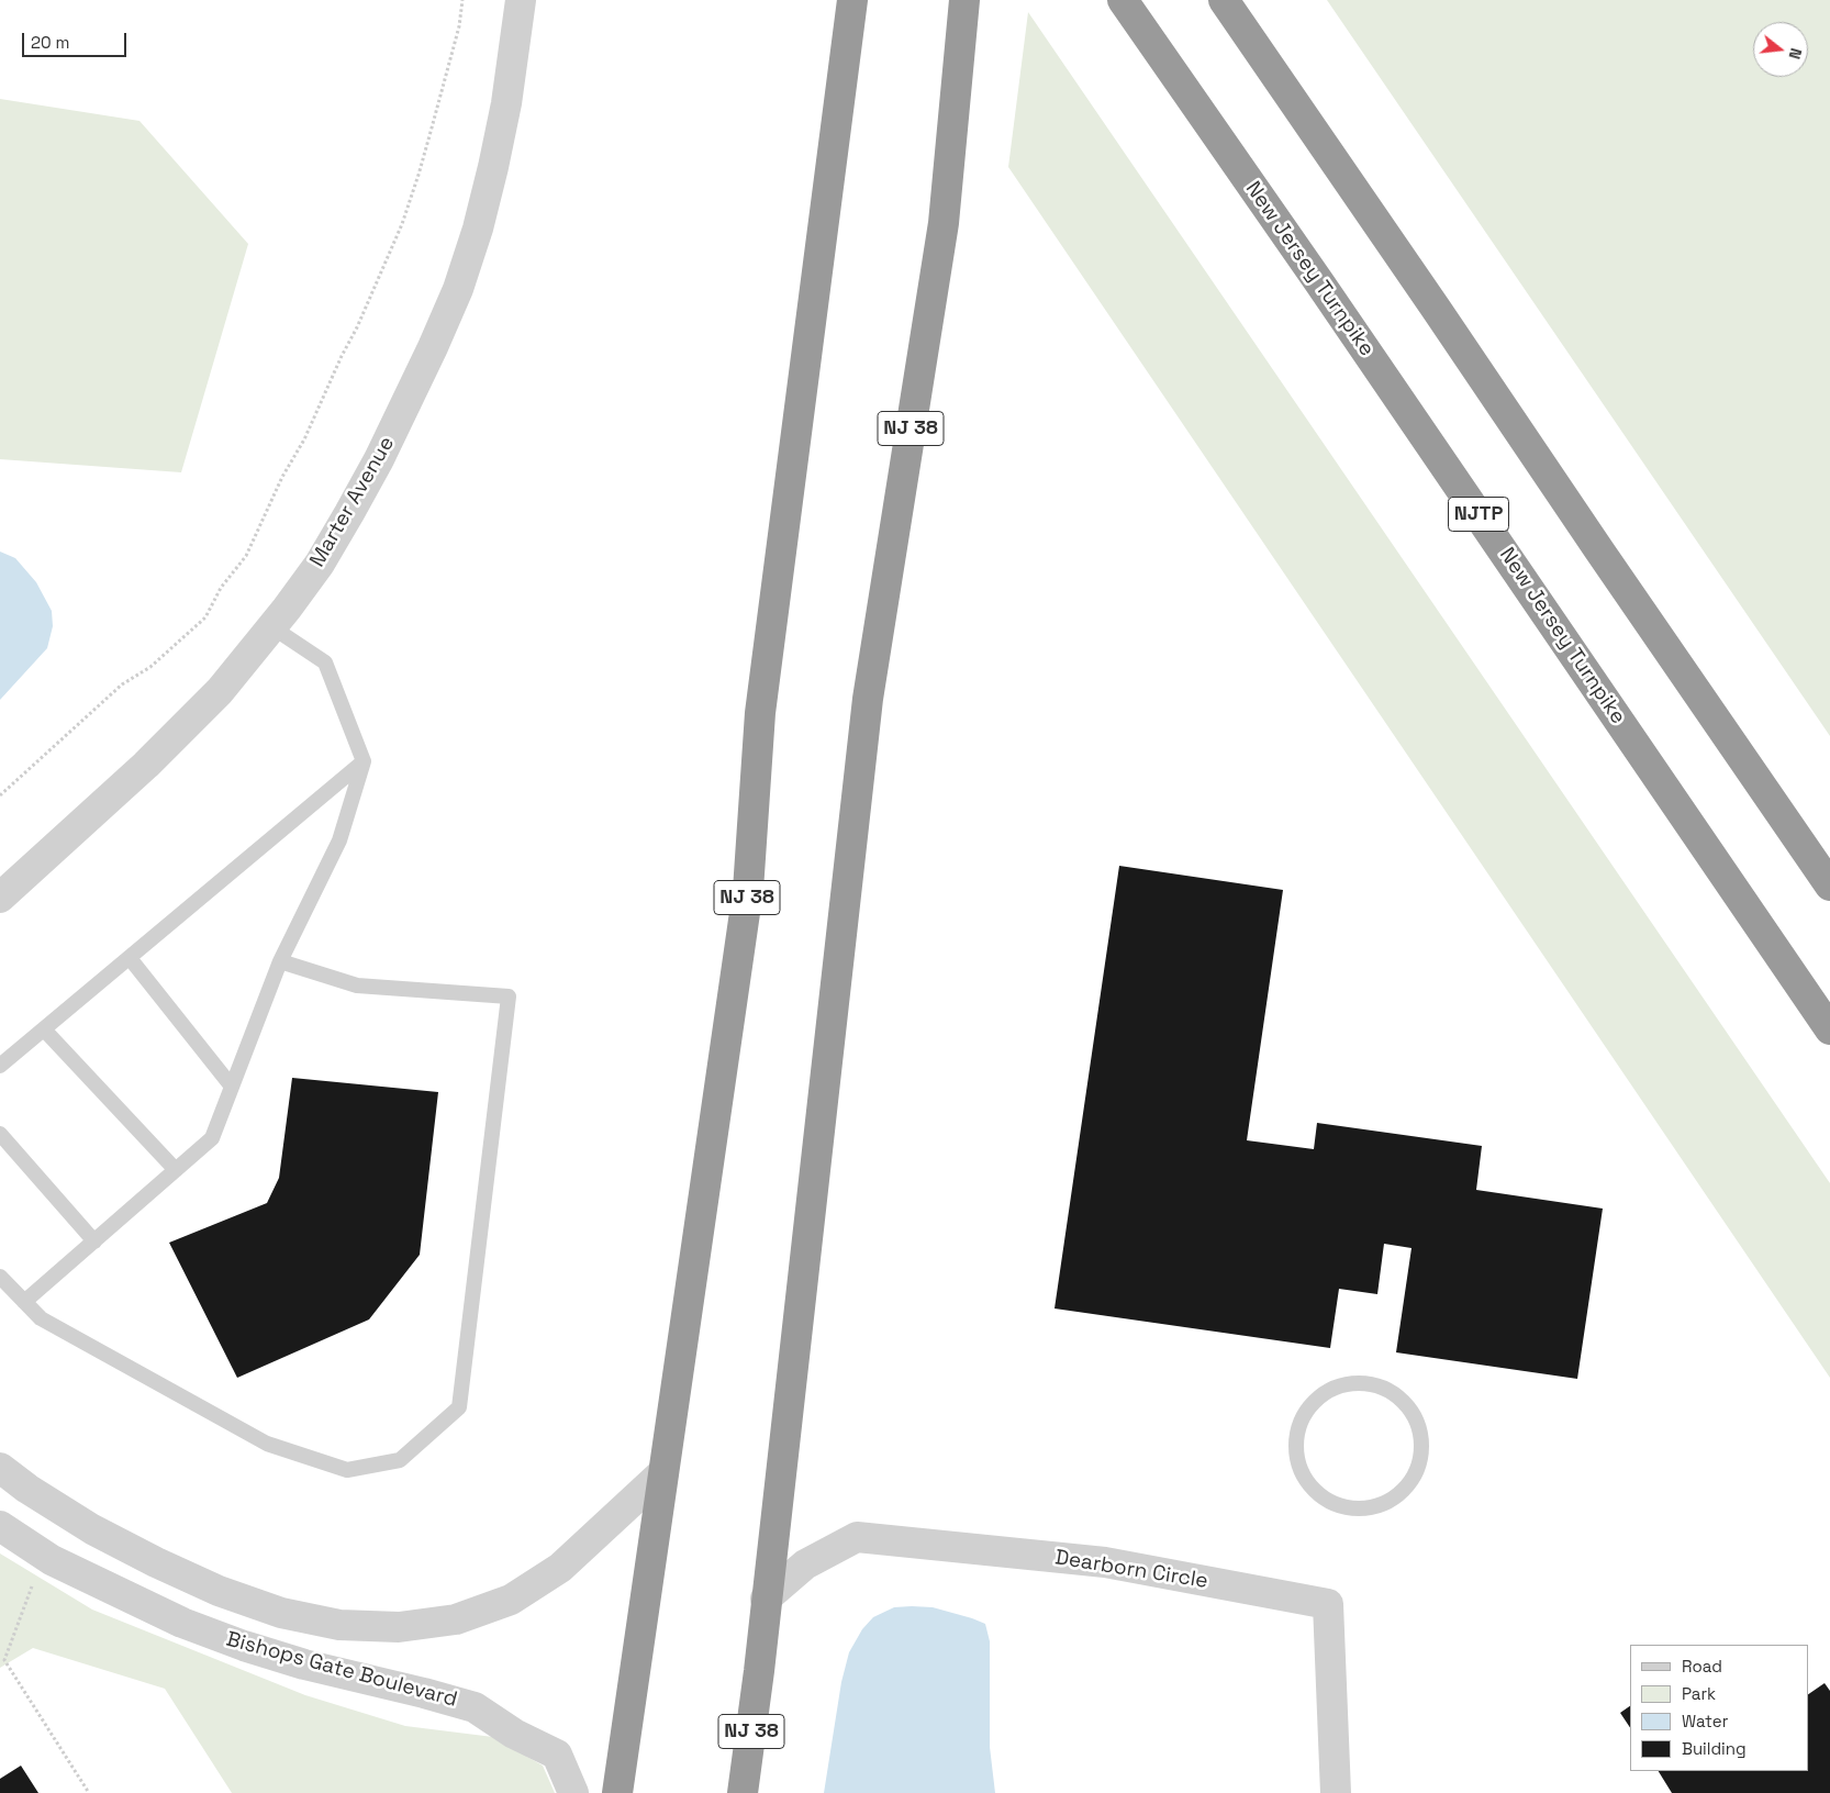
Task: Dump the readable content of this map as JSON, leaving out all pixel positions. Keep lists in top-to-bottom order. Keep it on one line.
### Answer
{"streets":{"highway":["New Jersey Turnpike","NJ 38","NJTP"],"street":["Marter Avenue","Dearborn Circle","Bishops Gate Boulevard"]},"crossings":[["NJ 38","Dearborn Circle"],["NJ 38","Bishops Gate Boulevard"]],"legend":["Road","Park","Water","Building"],"scale_bar":"20 m","north":"right"}
